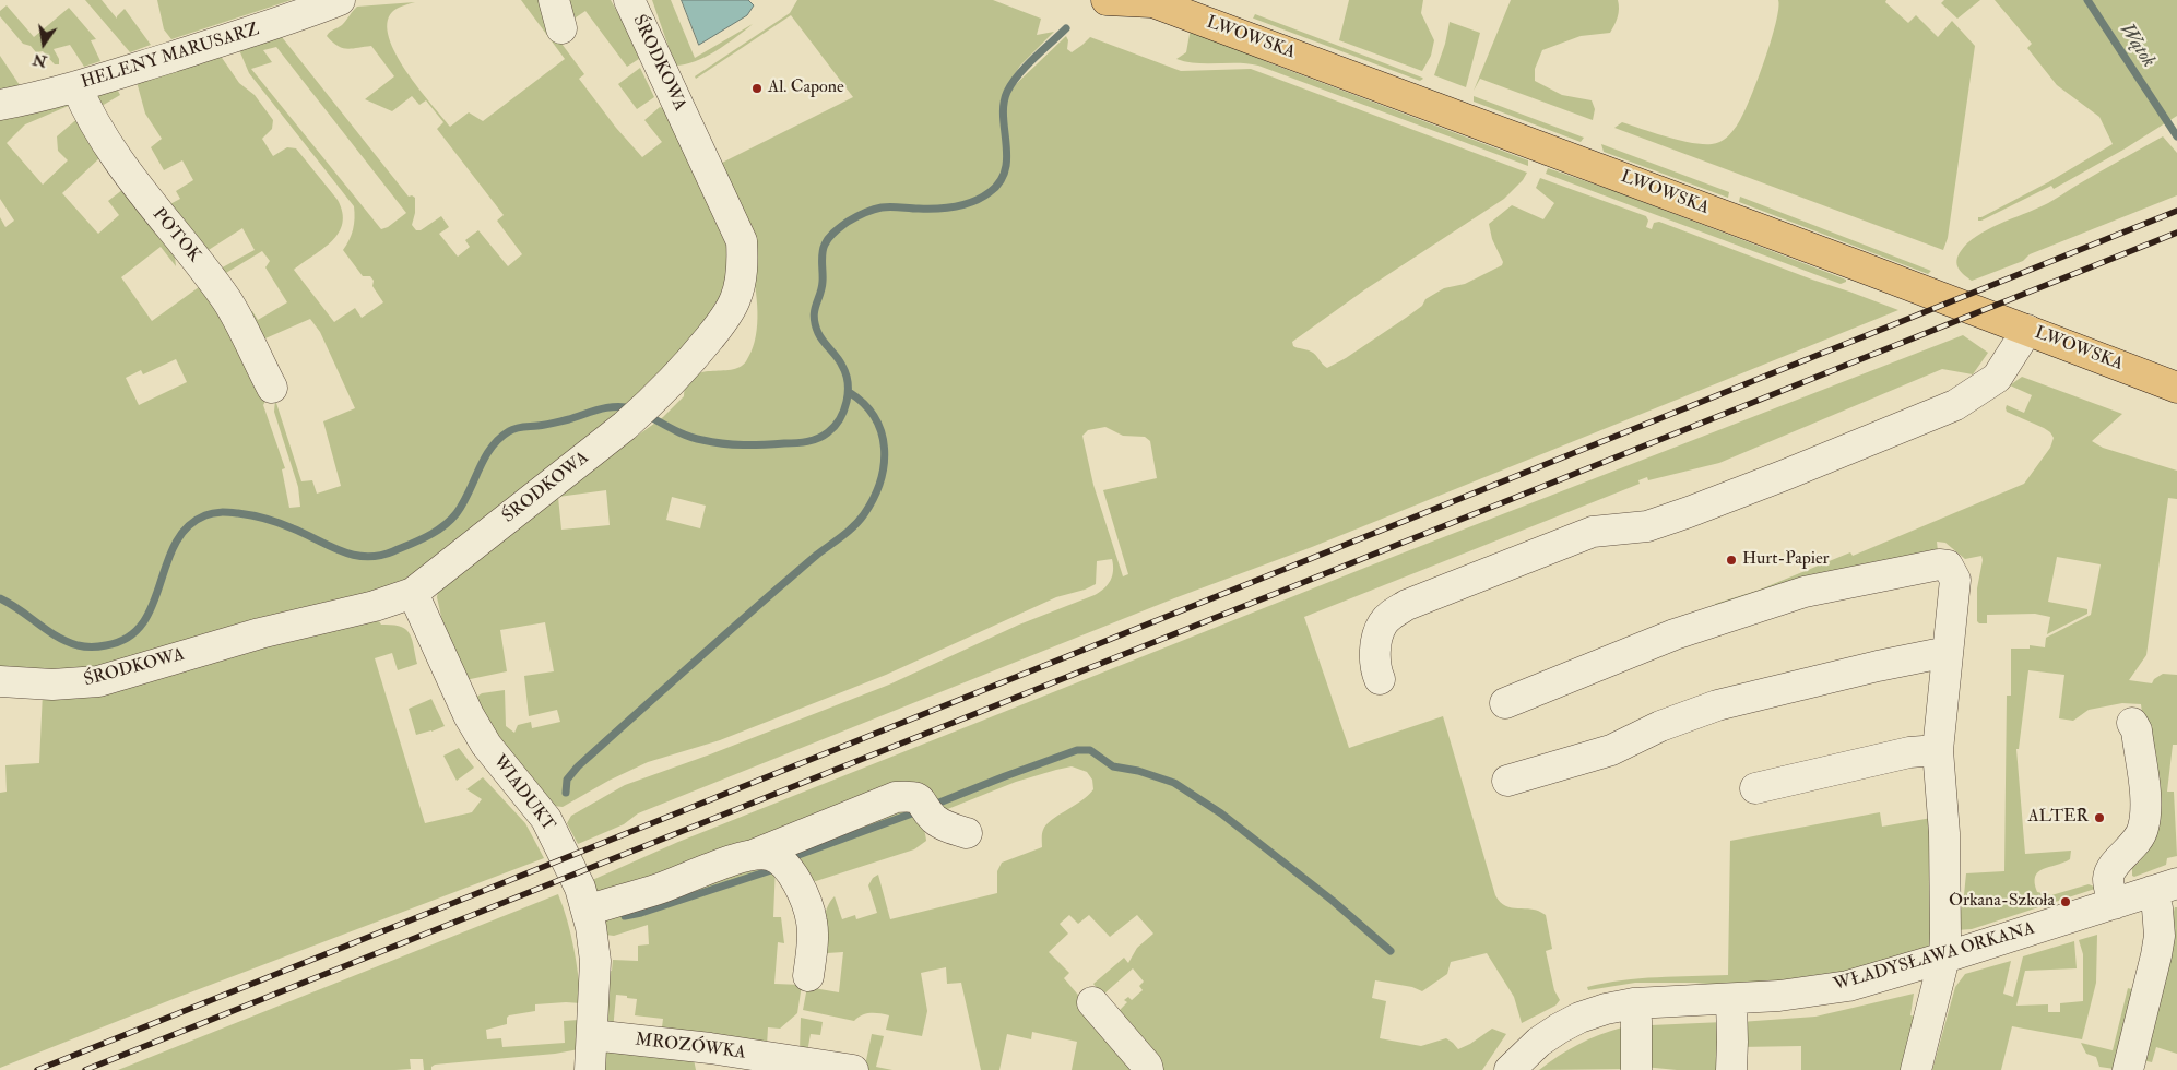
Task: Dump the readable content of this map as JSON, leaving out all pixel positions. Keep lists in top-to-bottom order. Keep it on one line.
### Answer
{"streets":{"main road":["LWOWSKA"],"street":["HELENY MARUSARZ","ŚRODKOWA","POTOK","WIADUKT","WŁADYSŁAWA ORKANA","MROZÓWKA"]},"crossings":[["HELENY MARUSARZ","POTOK"],["ŚRODKOWA","WIADUKT"],["WIADUKT","MROZÓWKA"]],"water":["Wątok"],"places":["Al. Capone","Hurt-Papier","ALTER","Orkana-Szkoła"],"north":"bottom"}
